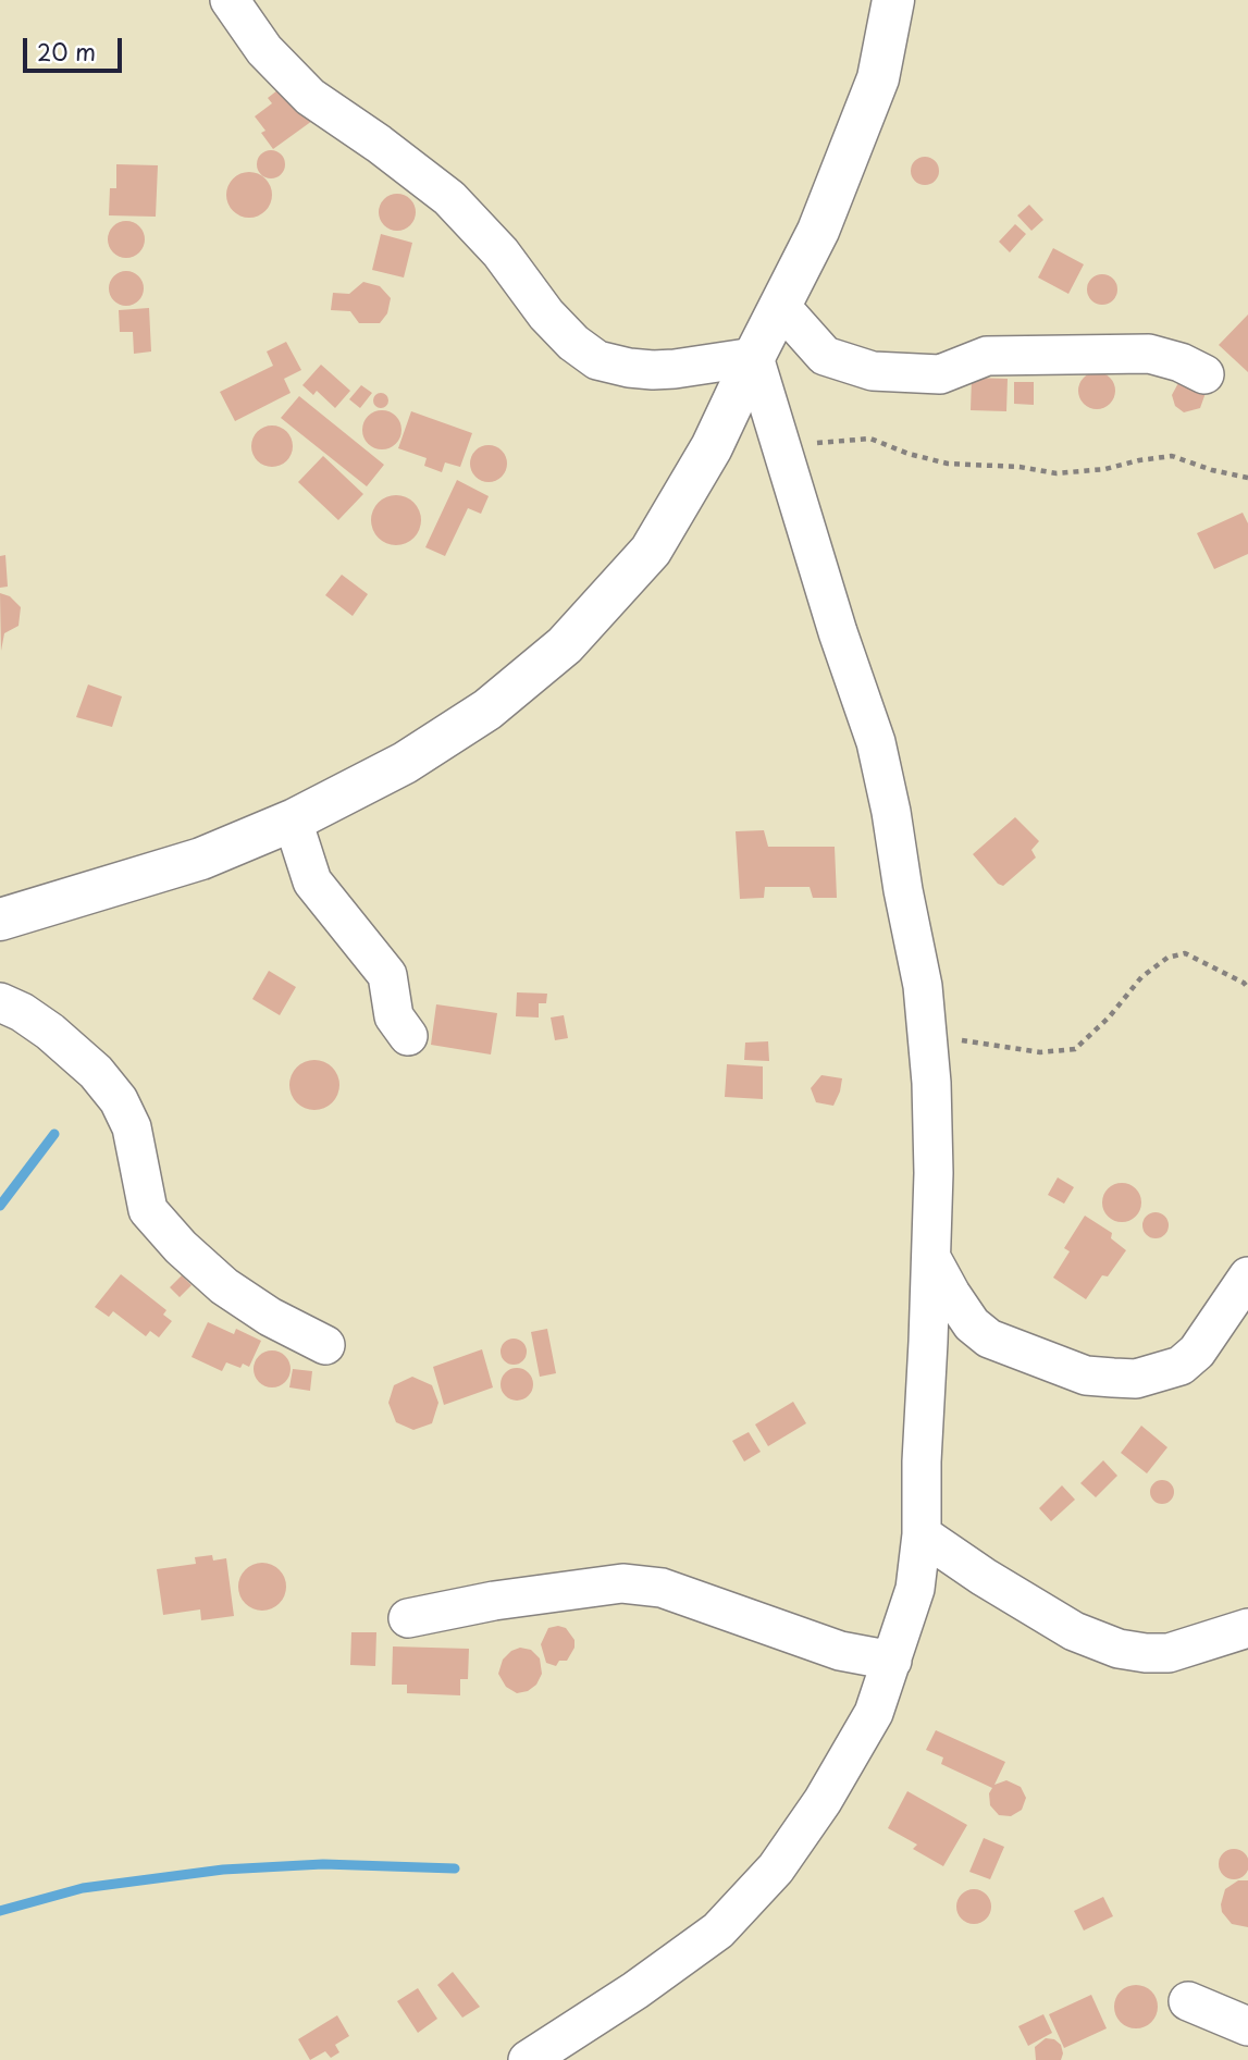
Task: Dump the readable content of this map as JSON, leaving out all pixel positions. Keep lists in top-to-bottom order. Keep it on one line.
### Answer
{"scale_bar":"20 m"}
